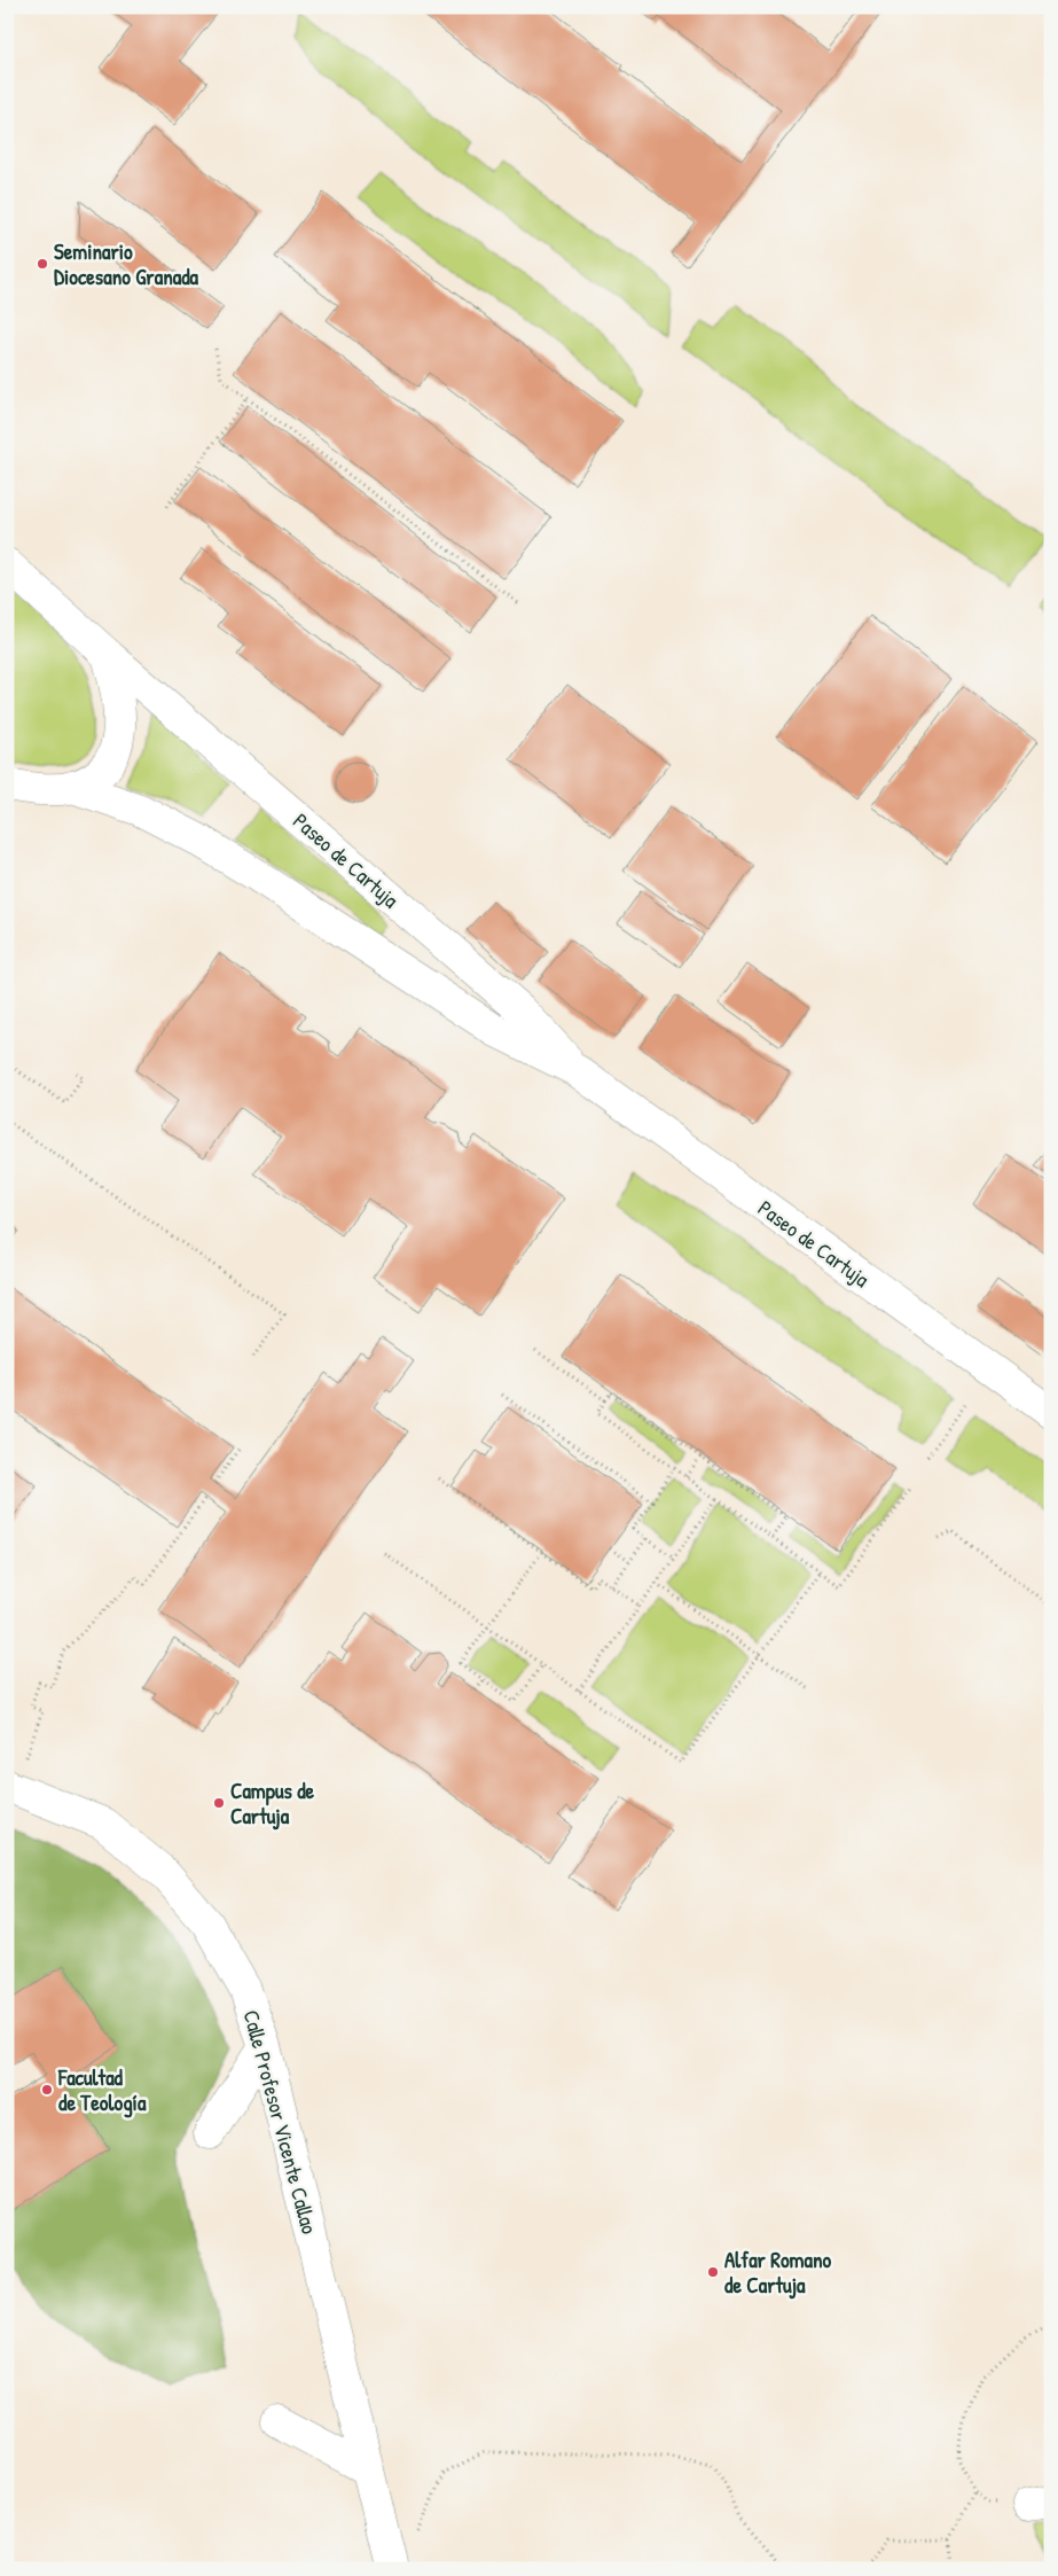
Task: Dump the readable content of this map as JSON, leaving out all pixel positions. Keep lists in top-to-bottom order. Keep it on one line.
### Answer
{"streets":{"main road":["Paseo de Cartuja","Calle Profesor Vicente Callao"]},"places":["Seminario Diocesano Granada","Campus de Cartuja","Facultad de Teología","Alfar Romano de Cartuja"]}
